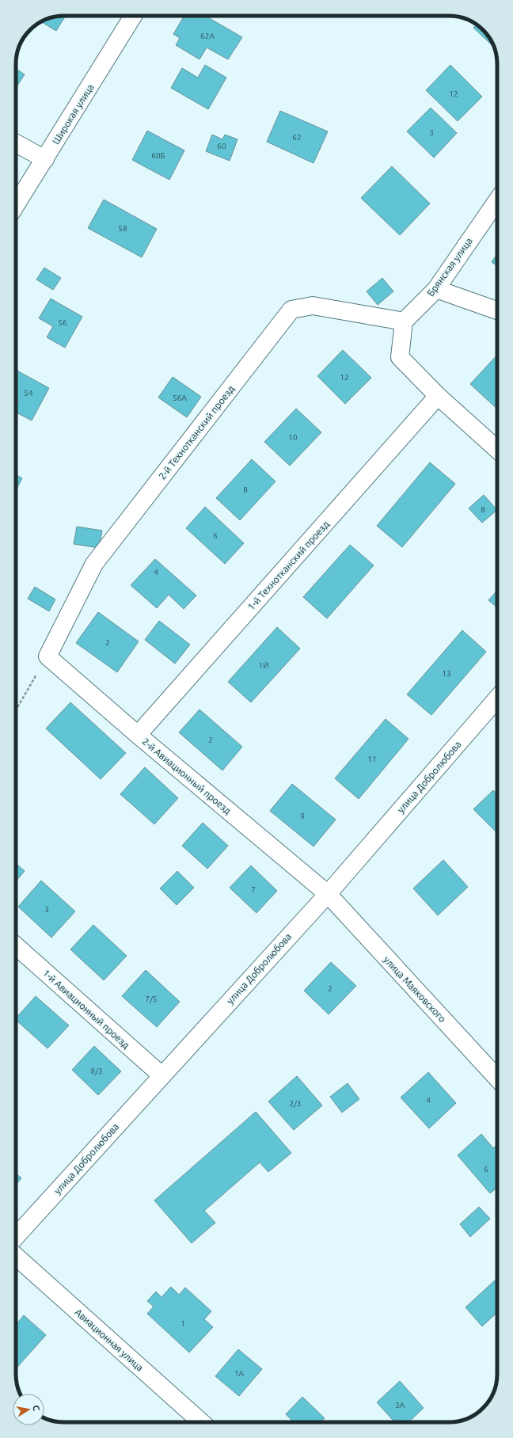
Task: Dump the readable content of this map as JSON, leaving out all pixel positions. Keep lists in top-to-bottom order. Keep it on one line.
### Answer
{"streets":{"street":["Широкая улица","Брянская улица","2-й Технотканский проезд","1-й Технотканский проезд","2-й Авиационный проезд","улица Добролюбова","улица Маяковского","1-й Авиационный проезд","Авиационная улица"]},"crossings":[["Брянская улица","2-й Технотканский проезд"],["2-й Технотканский проезд","2-й Авиационный проезд"],["1-й Технотканский проезд","2-й Авиационный проезд"],["2-й Авиационный проезд","улица Добролюбова"],["2-й Авиационный проезд","улица Маяковского"],["улица Добролюбова","улица Маяковского"],["улица Добролюбова","1-й Авиационный проезд"]],"house_numbers":["62А","12","3","62","60","60Б","58","56","12","54","56А","10","8","8","6","4","2","1Й","13","2","11","9","7","3","2","7/5","8/3","4","2/3","6","1","1А","3А"],"north":"right"}
